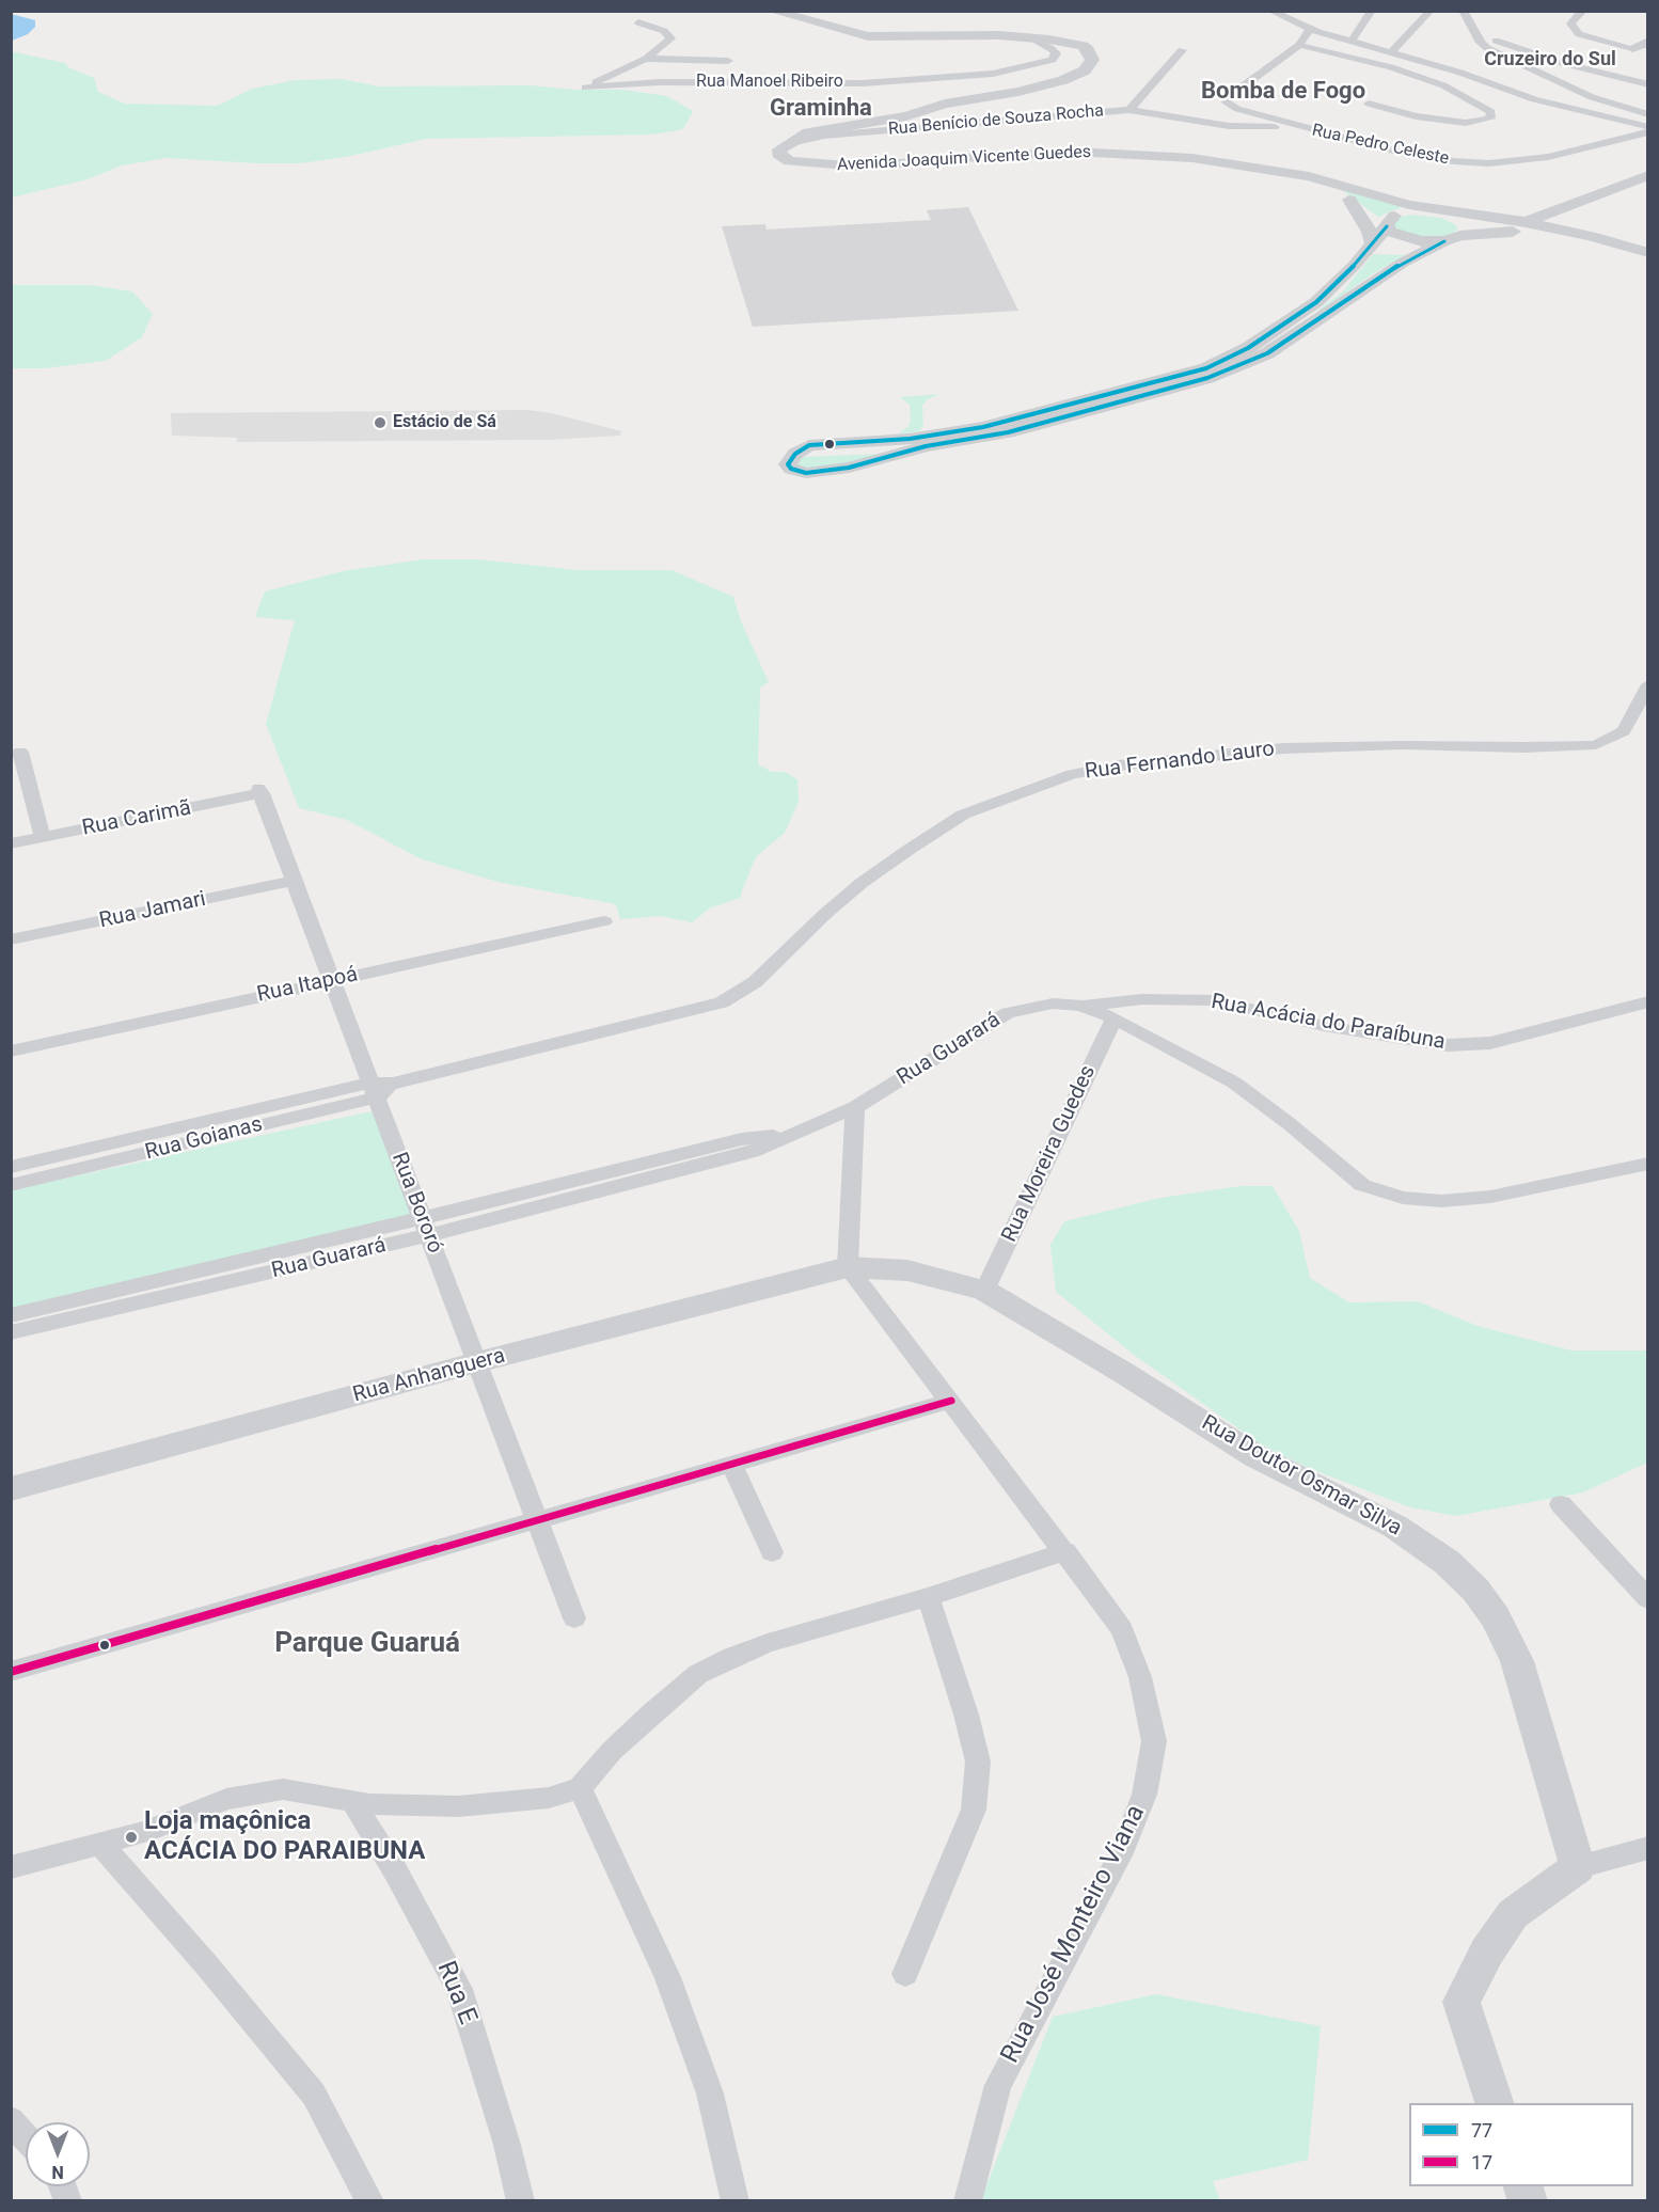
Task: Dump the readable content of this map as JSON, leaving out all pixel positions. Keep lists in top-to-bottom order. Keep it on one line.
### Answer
{"streets":{"street":["Rua Manoel Ribeiro","Rua Benício de Souza Rocha","Rua Pedro Celeste","Avenida Joaquim Vicente Guedes","Rua Fernando Lauro","Rua Carimã","Rua Jamari","Rua Itapoá","Rua Acácia do Paraíbuna","Rua Guarará","Rua Goianas","Rua Moreira Guedes","Rua Bororó","Rua Anhanguera","Rua Doutor Osmar Silva","Rua José Monteiro Viana","Rua E"]},"crossings":[["Rua Manoel Ribeiro","Avenida Joaquim Vicente Guedes"],["Rua Benício de Souza Rocha","Rua Pedro Celeste"],["Rua Benício de Souza Rocha","Avenida Joaquim Vicente Guedes"],["Rua Fernando Lauro","Rua Goianas"],["Rua Carimã","Rua Bororó"],["Rua Jamari","Rua Bororó"],["Rua Itapoá","Rua Bororó"],["Rua Acácia do Paraíbuna","Rua Guarará"],["Rua Guarará","Rua Moreira Guedes"],["Rua Guarará","Rua Bororó"],["Rua Goianas","Rua Bororó"],["Rua Moreira Guedes","Rua Doutor Osmar Silva"],["Rua Bororó","Rua Anhanguera"],["Rua Anhanguera","Rua Doutor Osmar Silva"],["Rua Anhanguera","Rua José Monteiro Viana"],["Rua Doutor Osmar Silva","Rua José Monteiro Viana"]],"districts":["Cruzeiro do Sul","Bomba de Fogo","Graminha","Parque Guaruá"],"places":["Estácio de Sá","Loja maçônica ACÁCIA DO PARAIBUNA"],"lines":["transit line 77","transit line 17"],"legend":["77","17"],"north":"bottom"}
